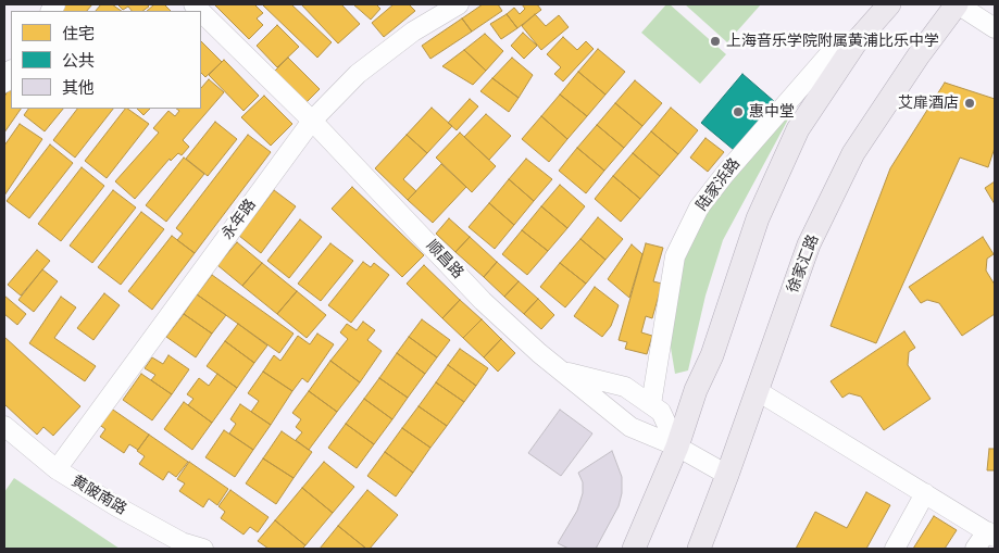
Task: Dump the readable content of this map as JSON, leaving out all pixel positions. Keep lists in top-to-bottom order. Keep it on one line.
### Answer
{"streets":{"main road":["徐家汇路"],"street":["陆家浜路","永年路","顺昌路","黄陂南路"]},"crossings":[["永年路","顺昌路"],["永年路","黄陂南路"],["顺昌路","徐家汇路"]],"places":["上海音乐学院附属黄浦比乐中学","艾扉酒店","惠中堂"],"legend":["住宅","公共","其他"]}
